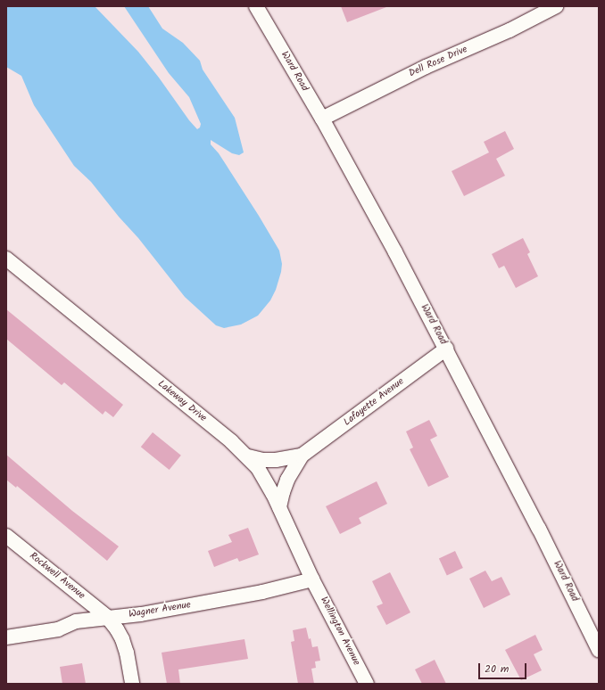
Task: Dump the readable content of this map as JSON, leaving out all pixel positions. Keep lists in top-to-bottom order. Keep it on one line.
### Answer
{"streets":{"street":["Dell Rose Drive","Ward Road","Lakeway Drive","Lafayette Avenue","Rockwell Avenue","Wagner Avenue","Wellington Avenue"]},"crossings":[["Dell Rose Drive","Ward Road"],["Ward Road","Lafayette Avenue"],["Lakeway Drive","Lafayette Avenue"],["Lakeway Drive","Wagner Avenue"],["Lakeway Drive","Wellington Avenue"],["Rockwell Avenue","Wagner Avenue"],["Wagner Avenue","Wellington Avenue"]],"scale_bar":"20 m"}
